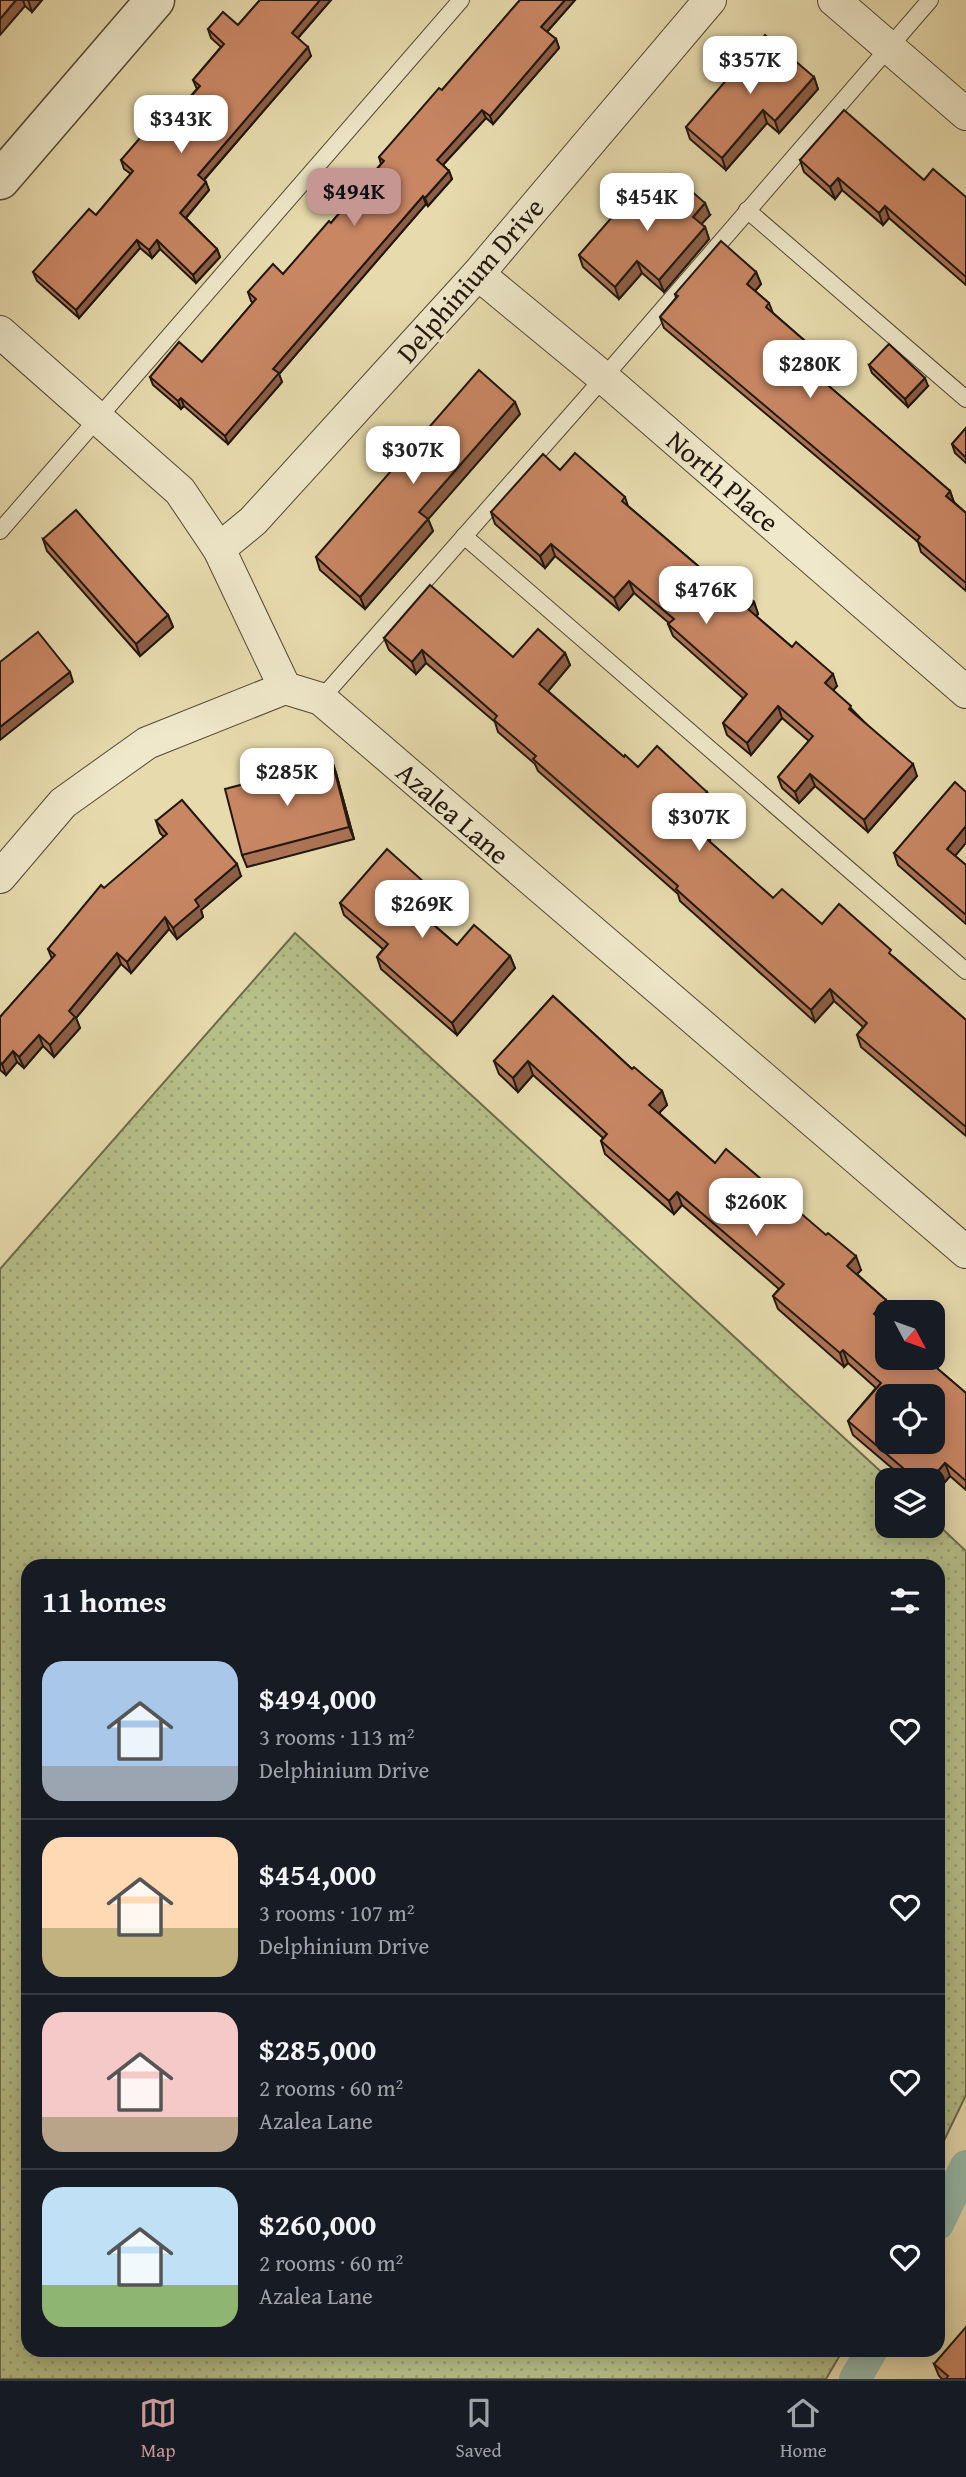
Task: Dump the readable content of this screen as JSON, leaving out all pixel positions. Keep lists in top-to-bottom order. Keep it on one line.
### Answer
{"streets":{"street":["Delphinium Drive","North Place","Azalea Lane"]},"crossings":[["Delphinium Drive","North Place"]],"north":"bottom right","page":{"price":["$357K","$343K","$494K","$454K","$280K","$307K","$476K","$285K","$307K","$269K","$260K"],"heading":"11 homes","list":[{"name":"$494,000","note":"3 rooms · 113 m² · Delphinium Drive"},{"name":"$454,000","note":"3 rooms · 107 m² · Delphinium Drive"},{"name":"$285,000","note":"2 rooms · 60 m² · Azalea Lane"},{"name":"$260,000","note":"2 rooms · 60 m² · Azalea Lane"}],"tabs":["Map","Saved","Home"]}}
